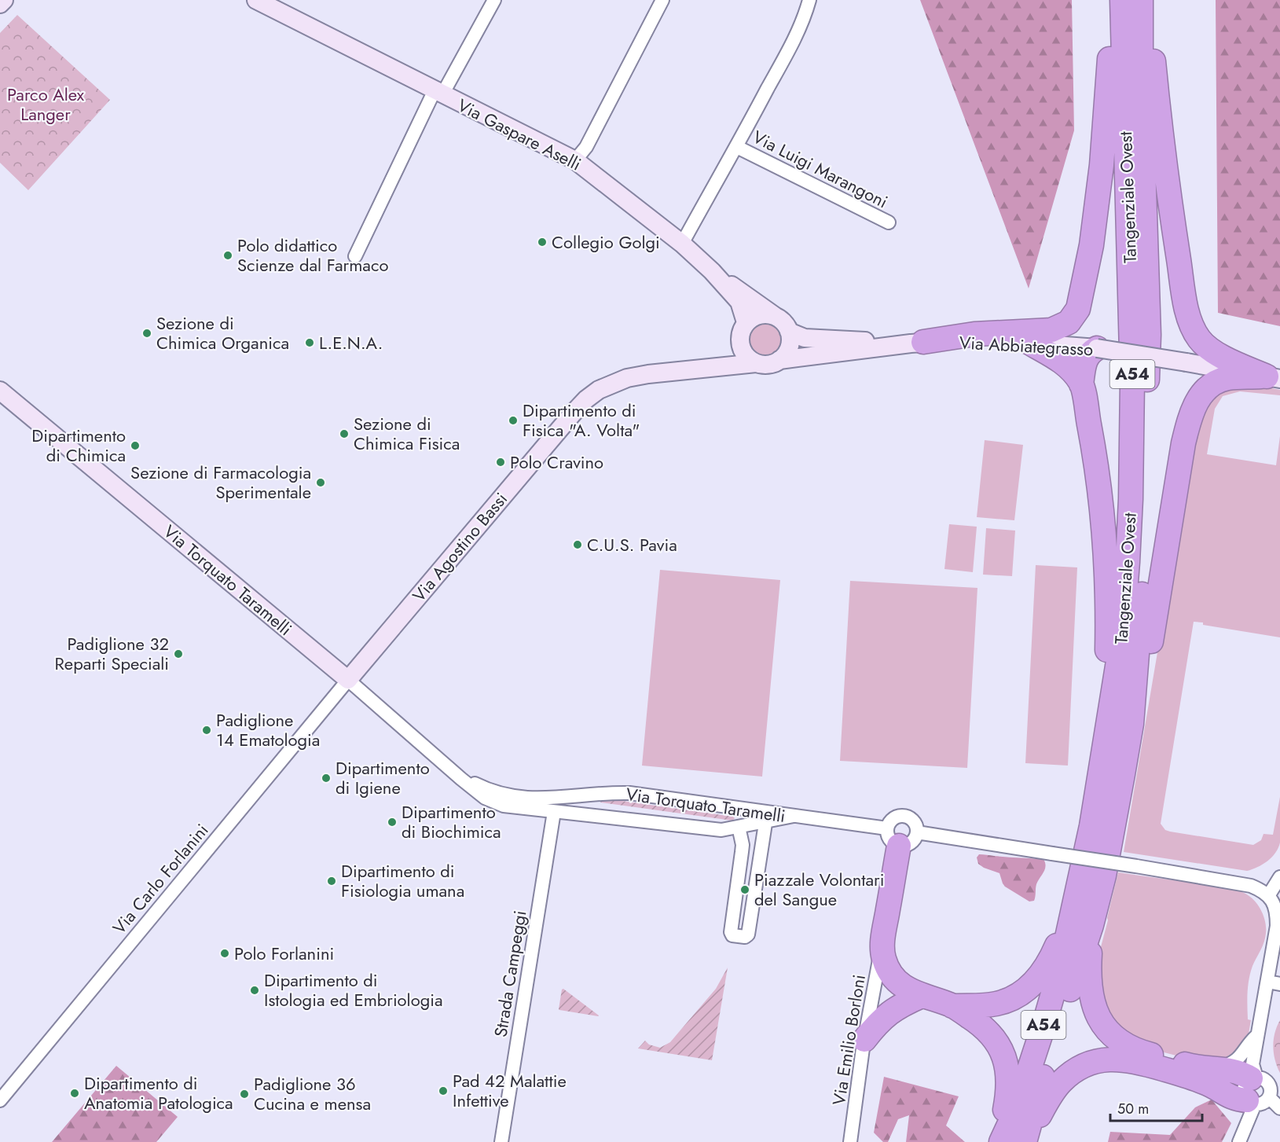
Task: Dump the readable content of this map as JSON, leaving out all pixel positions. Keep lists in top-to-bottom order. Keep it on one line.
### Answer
{"streets":{"highway":["Tangenziale Ovest","A54"],"main road":["Via Gaspare Aselli","Via Abbiategrasso","Via Agostino Bassi","Via Torquato Taramelli"],"street":["Via Luigi Marangoni","Via Carlo Forlanini","Strada Campeggi","Via Emilio Borloni"]},"crossings":[["Via Gaspare Aselli","Via Luigi Marangoni"],["Via Gaspare Aselli","Via Abbiategrasso"],["Via Gaspare Aselli","Via Agostino Bassi"],["Via Abbiategrasso","Via Agostino Bassi"],["Via Agostino Bassi","Via Torquato Taramelli"],["Via Agostino Bassi","Via Carlo Forlanini"],["Via Torquato Taramelli","Via Carlo Forlanini"],["Via Torquato Taramelli","Strada Campeggi"]],"parks":["Parco Alex Langer"],"places":["Collegio Golgi","Polo didattico Scienze dal Farmaco","Sezione di Chimica Organica","L.E.N.A.","Dipartimento di Fisica \"A. Volta\"","Sezione di Chimica Fisica","Dipartimento di Chimica","Polo Cravino","Sezione di Farmacologia Sperimentale","C.U.S. Pavia","Padiglione 32 Reparti Speciali","Padiglione 14 Ematologia","Dipartimento di Igiene","Dipartimento di Biochimica","Dipartimento di Fisiologia umana","Piazzale Volontari del Sangue","Polo Forlanini","Dipartimento di Istologia ed Embriologia","Pad 42 Malattie Infettive","Dipartimento di Anatomia Patologica","Padiglione 36 Cucina e mensa"],"scale_bar":"50 m"}
